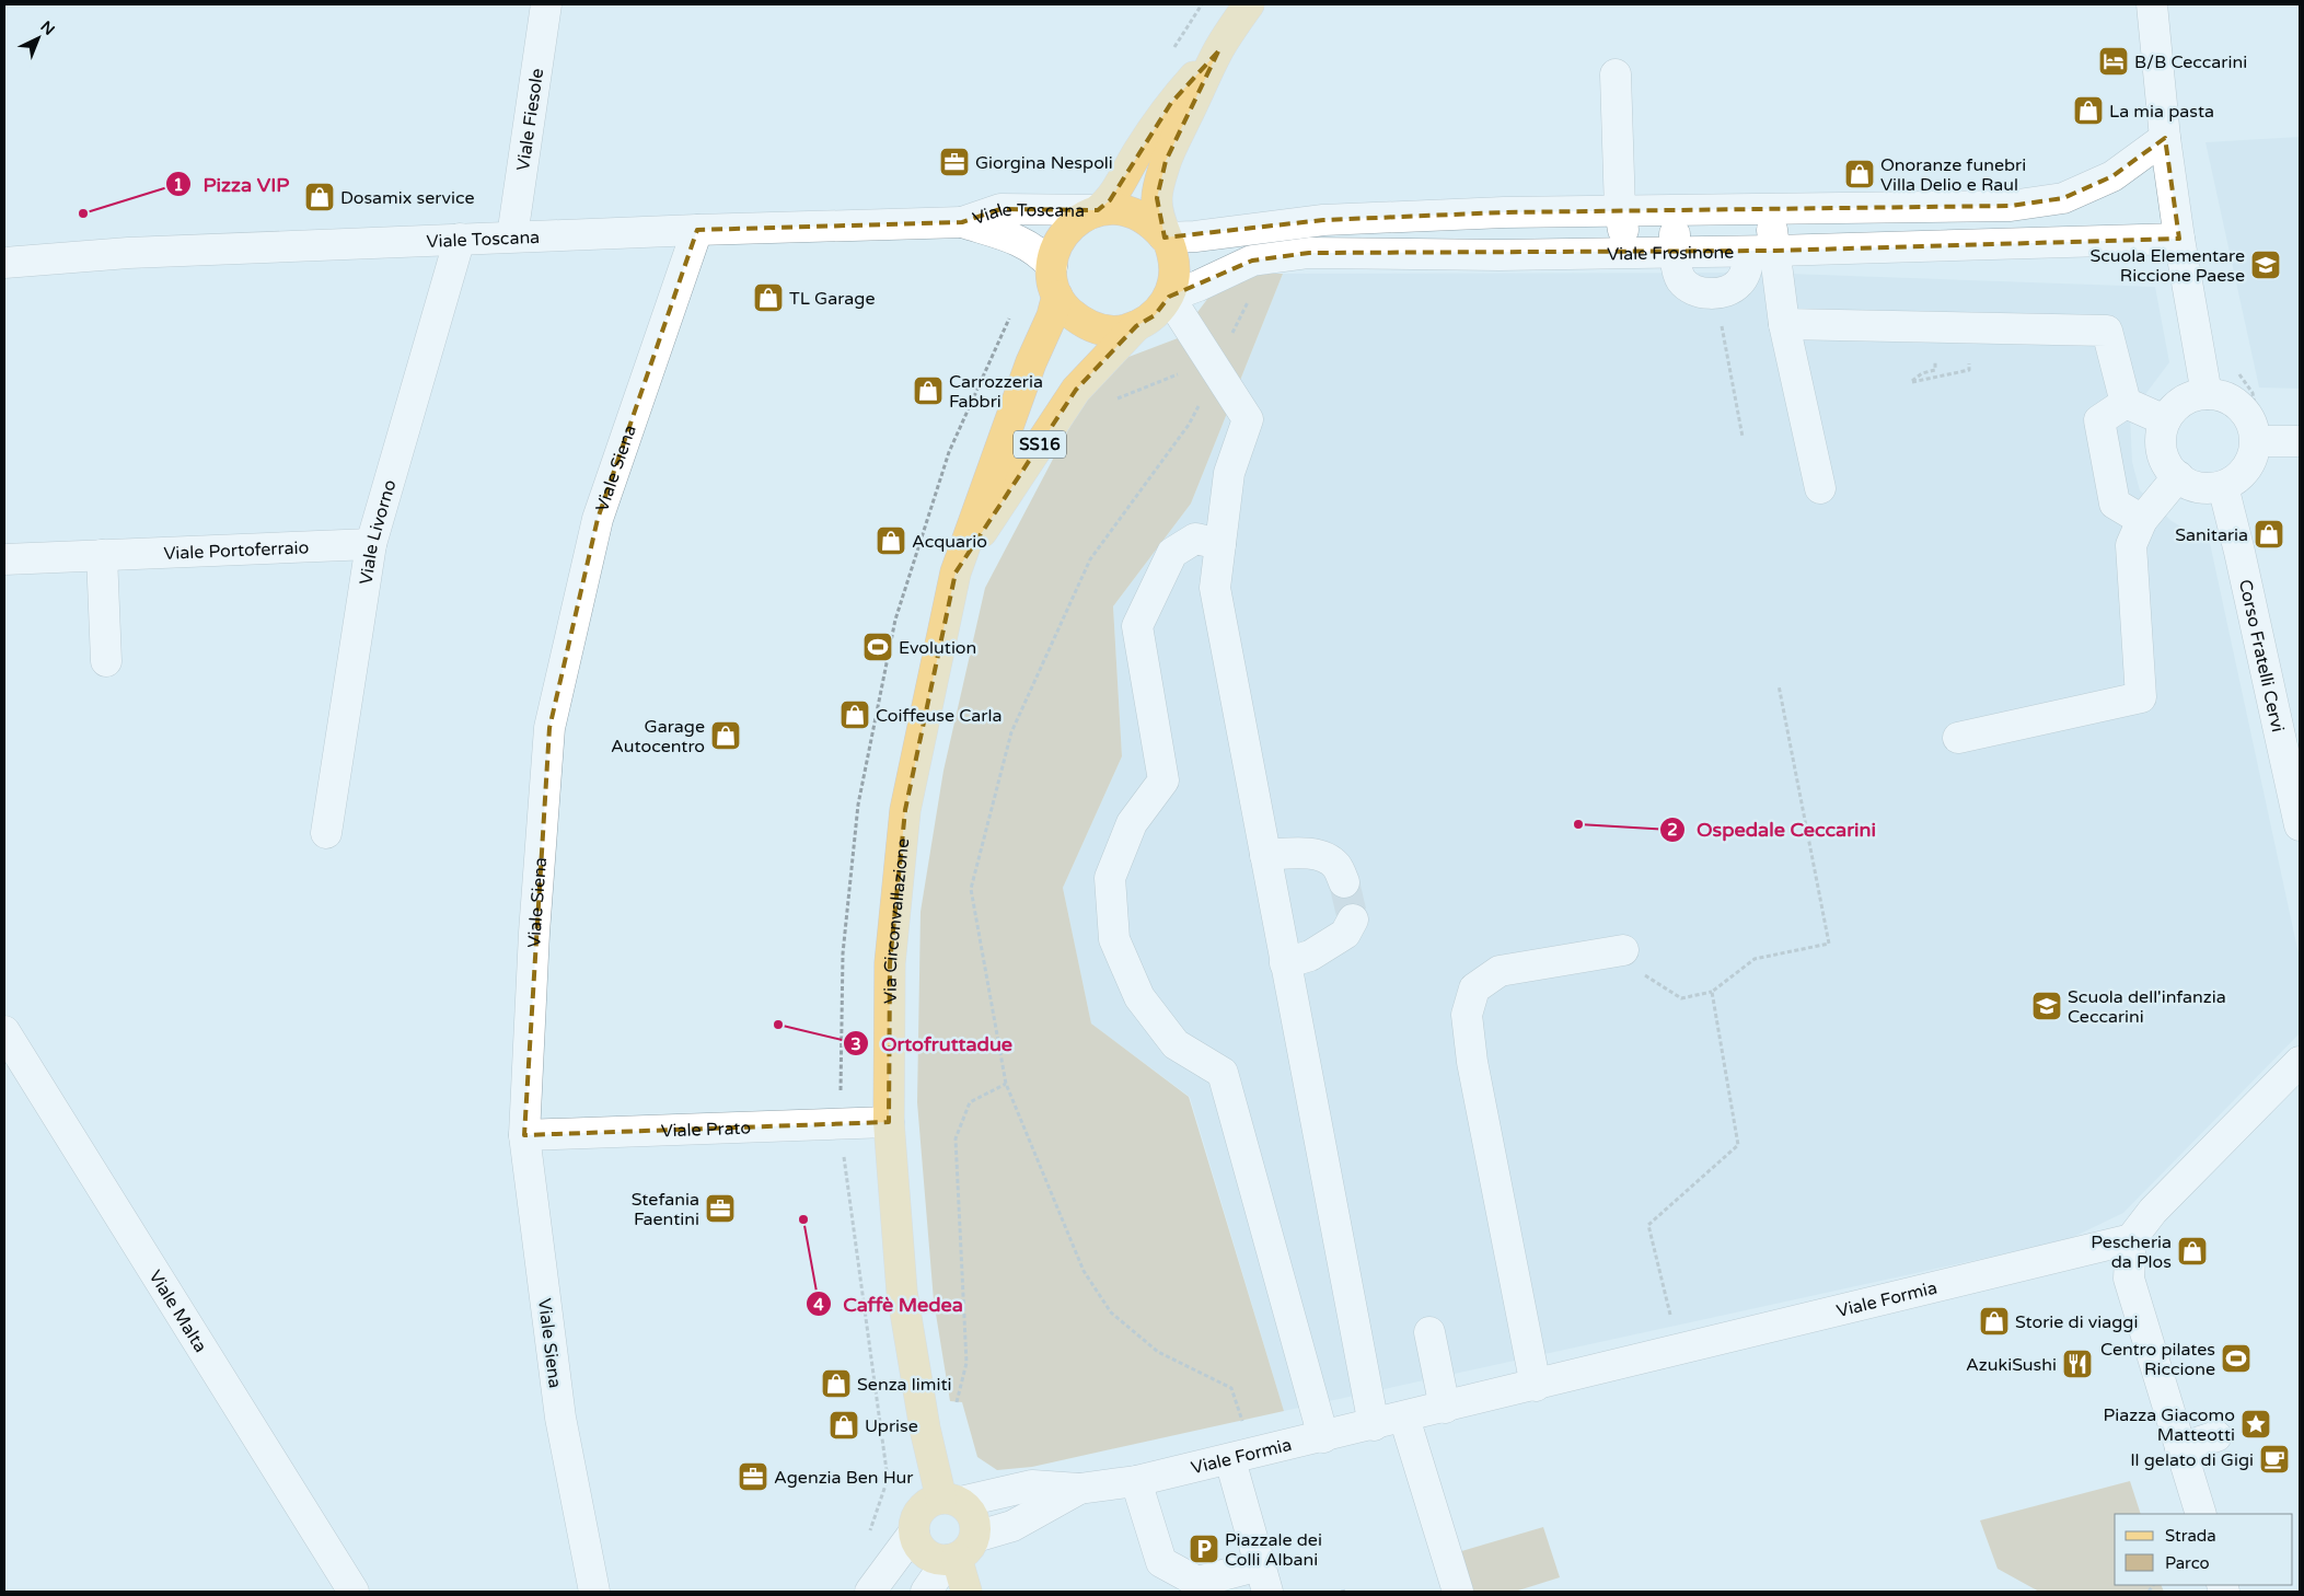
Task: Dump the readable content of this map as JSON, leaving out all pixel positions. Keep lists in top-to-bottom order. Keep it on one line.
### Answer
{"streets":{"main road":["SS16","Via Circonvallazione"],"street":["Viale Fiesole","Viale Toscana","Viale Frosinone","Viale Siena","Viale Livorno","Viale Portoferraio","Corso Fratelli Cervi","Viale Prato","Viale Formia","Viale Malta"]},"crossings":[["Viale Fiesole","Viale Toscana"],["Viale Toscana","Viale Frosinone"],["Viale Toscana","Viale Siena"],["Viale Toscana","Viale Livorno"],["Viale Toscana","Via Circonvallazione"],["Viale Frosinone","Via Circonvallazione"],["Viale Siena","Viale Prato"],["Viale Livorno","Viale Portoferraio"],["Via Circonvallazione","Viale Prato"],["Via Circonvallazione","Viale Formia"]],"places":{"hotel":["B/B Ceccarini"],"shop":["La mia pasta","Onoranze funebri Villa Delio e Raul","Dosamix service","TL Garage","Carrozzeria Fabbri","Sanitaria","Acquario","Coiffeuse Carla","Garage Autocentro","Pescheria da Plos","Storie di viaggi","Senza limiti","Uprise"],"office":["Giorgina Nespoli","Stefania Faentini","Agenzia Ben Hur"],"other":["Pizza VIP","Ospedale Ceccarini","Ortofruttadue","Caffè Medea"],"school or university":["Scuola Elementare Riccione Paese","Scuola dell'infanzia Ceccarini"],"sports":["Evolution","Centro pilates Riccione"],"restaurant":["AzukiSushi"],"place":["Piazza Giacomo Matteotti"],"cafe":["Il gelato di Gigi"],"parking":["Piazzale dei Colli Albani"]},"legend":["Strada","Parco"],"north":"top right"}
